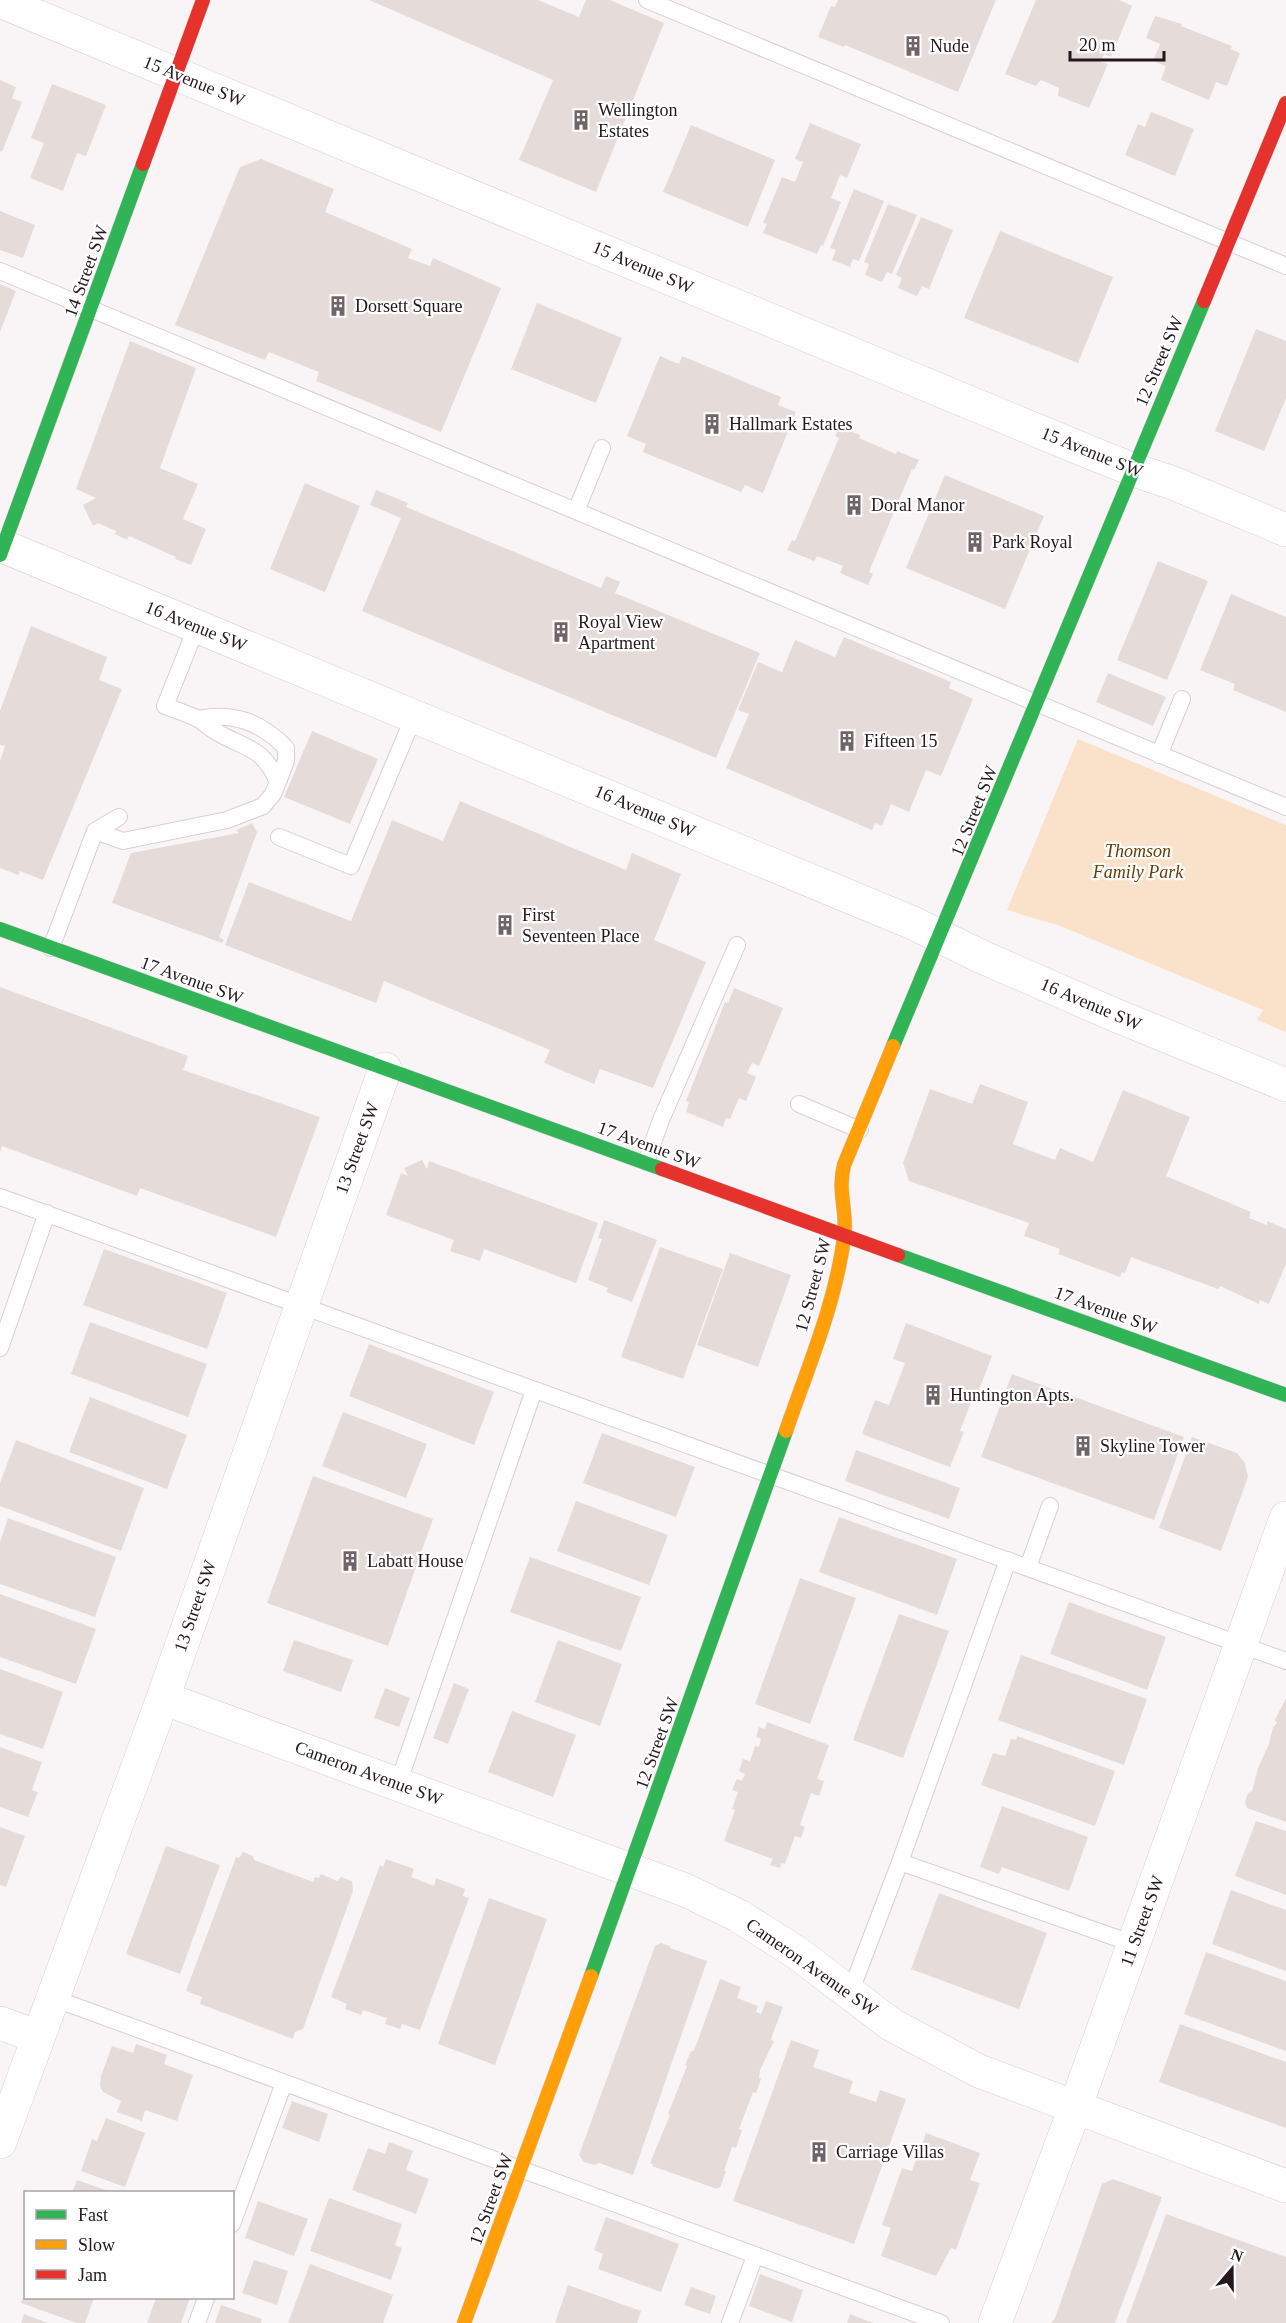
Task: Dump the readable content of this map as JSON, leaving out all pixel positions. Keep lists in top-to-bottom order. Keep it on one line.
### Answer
{"streets":{"street":["15 Avenue SW","14 Street SW","12 Street SW","16 Avenue SW","17 Avenue SW","13 Street SW","Cameron Avenue SW","11 Street SW"]},"crossings":[["15 Avenue SW","14 Street SW"],["15 Avenue SW","12 Street SW"],["14 Street SW","16 Avenue SW"],["12 Street SW","16 Avenue SW"],["12 Street SW","17 Avenue SW"],["12 Street SW","Cameron Avenue SW"],["17 Avenue SW","13 Street SW"],["13 Street SW","Cameron Avenue SW"],["Cameron Avenue SW","11 Street SW"]],"parks":["Thomson Family Park"],"places":{"building":["Nude","Wellington Estates","Dorsett Square","Hallmark Estates","Doral Manor","Park Royal","Royal View Apartment","Fifteen 15","First Seventeen Place","Huntington Apts.","Skyline Tower","Labatt House","Carriage Villas"]},"legend":["Fast","Slow","Jam"],"scale_bar":"20 m","north":"top"}
